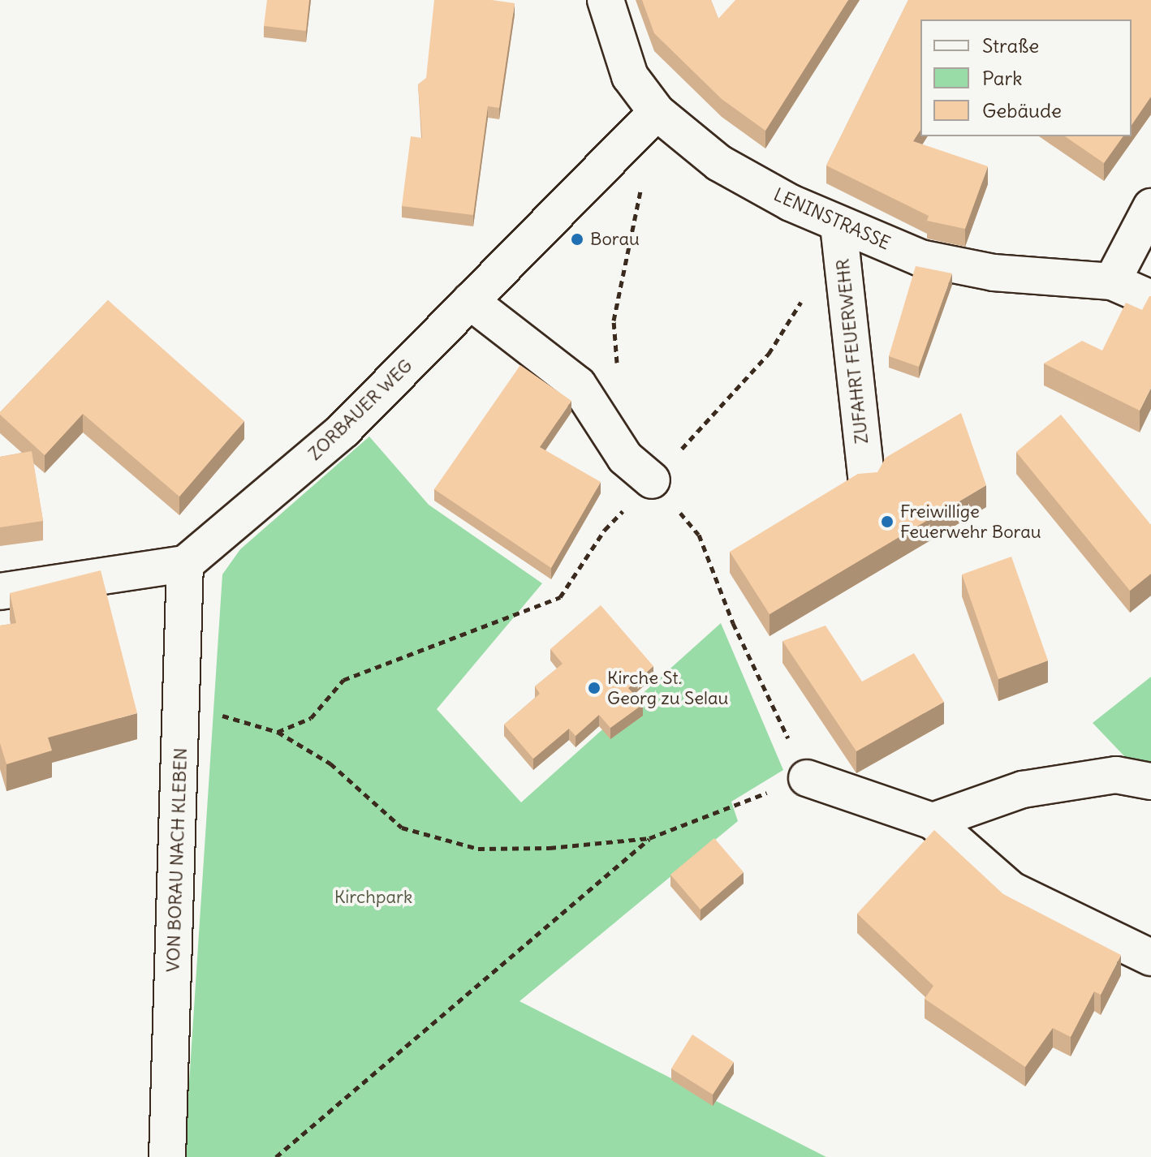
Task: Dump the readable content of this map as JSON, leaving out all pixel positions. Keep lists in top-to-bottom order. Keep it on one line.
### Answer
{"streets":{"street":["LENINSTRASSE","ZUFAHRT FEUERWEHR","ZORBAUER WEG","VON BORAU NACH KLEBEN"]},"crossings":[["LENINSTRASSE","ZUFAHRT FEUERWEHR"],["LENINSTRASSE","ZORBAUER WEG"],["ZORBAUER WEG","VON BORAU NACH KLEBEN"]],"parks":["Kirchpark"],"places":["Borau","Freiwillige Feuerwehr Borau","Kirche St. Georg zu Selau"],"legend":["Straße","Park","Gebäude"]}
